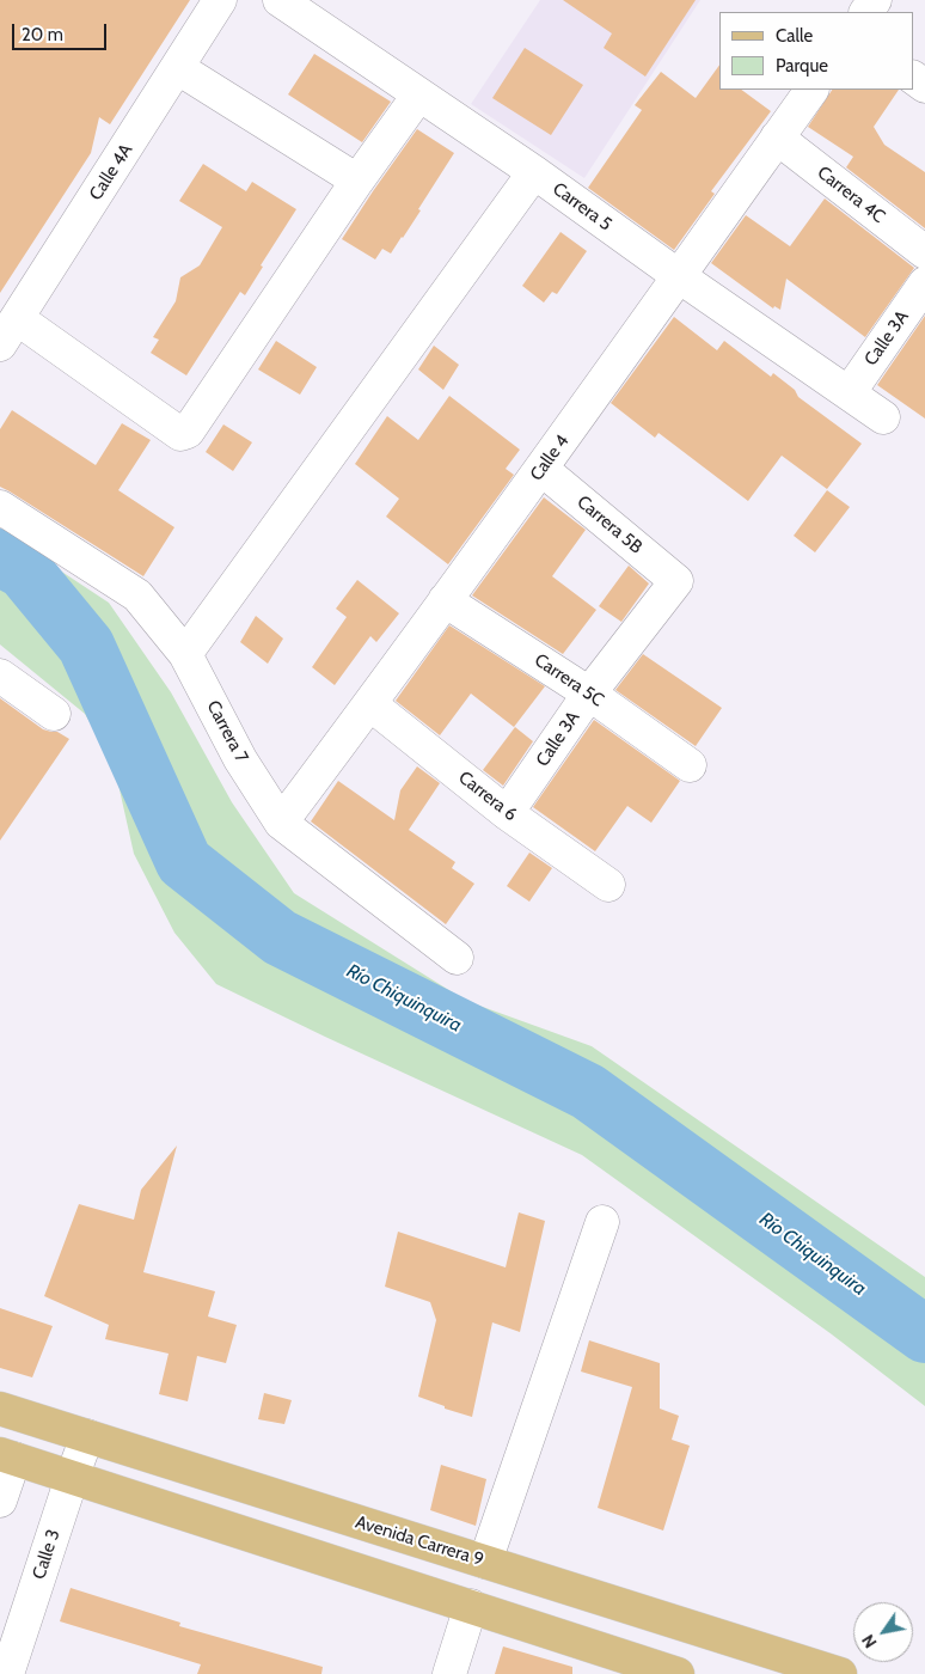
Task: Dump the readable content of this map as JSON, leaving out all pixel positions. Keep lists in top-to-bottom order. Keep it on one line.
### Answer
{"streets":{"main road":["Avenida Carrera 9"],"street":["Calle 4A","Carrera 4C","Carrera 5","Calle 3A","Calle 4","Carrera 5B","Carrera 5C","Carrera 7","Carrera 6","Calle 3"]},"crossings":[["Carrera 4C","Calle 4"],["Carrera 5","Calle 3A"],["Carrera 5","Calle 4"],["Calle 3A","Carrera 5B"],["Calle 3A","Carrera 5C"],["Calle 3A","Carrera 6"],["Calle 4","Carrera 5B"],["Calle 4","Carrera 5C"],["Calle 4","Carrera 7"],["Calle 4","Carrera 6"],["Avenida Carrera 9","Calle 3"]],"water":["Río Chiquinquira"],"legend":["Calle","Parque"],"scale_bar":"20 m","north":"bottom left"}
